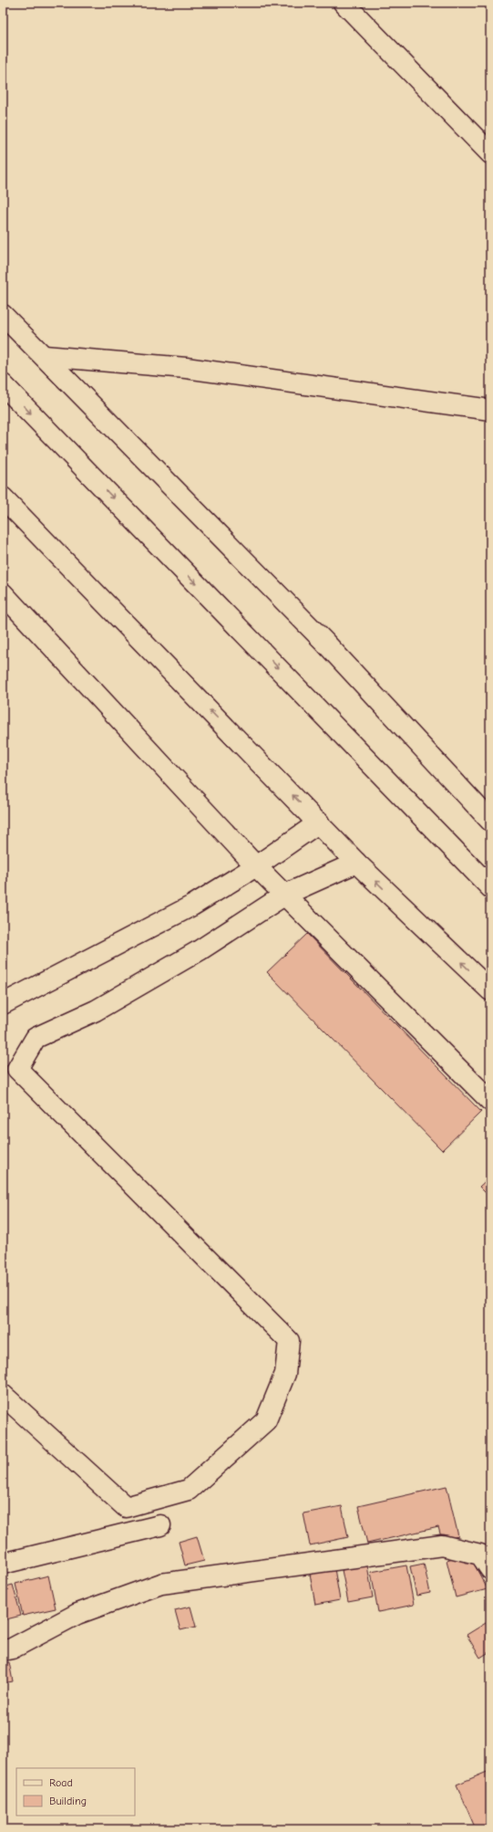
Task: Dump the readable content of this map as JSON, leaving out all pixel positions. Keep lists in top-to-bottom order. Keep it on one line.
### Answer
{"legend":["Road","Building"]}
